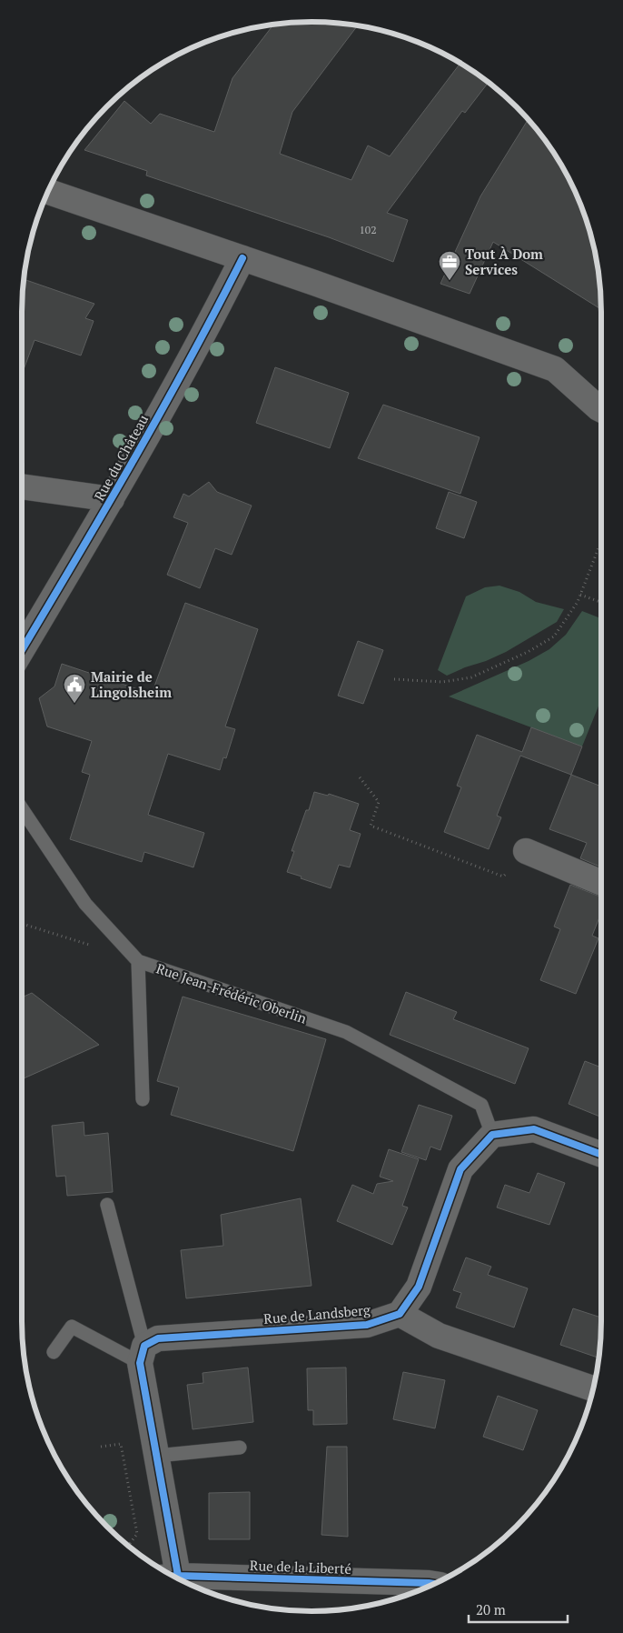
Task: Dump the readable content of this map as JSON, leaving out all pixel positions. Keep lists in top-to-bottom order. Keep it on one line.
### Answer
{"streets":{"street":["Rue du Château","Rue de Landsberg","Rue de la Liberté"],"lane":["Rue Jean-Frédéric Oberlin"]},"places":{"office":["Tout À Dom Services"],"public building":["Mairie de Lingolsheim"]},"house_numbers":["102"],"scale_bar":"20 m"}
